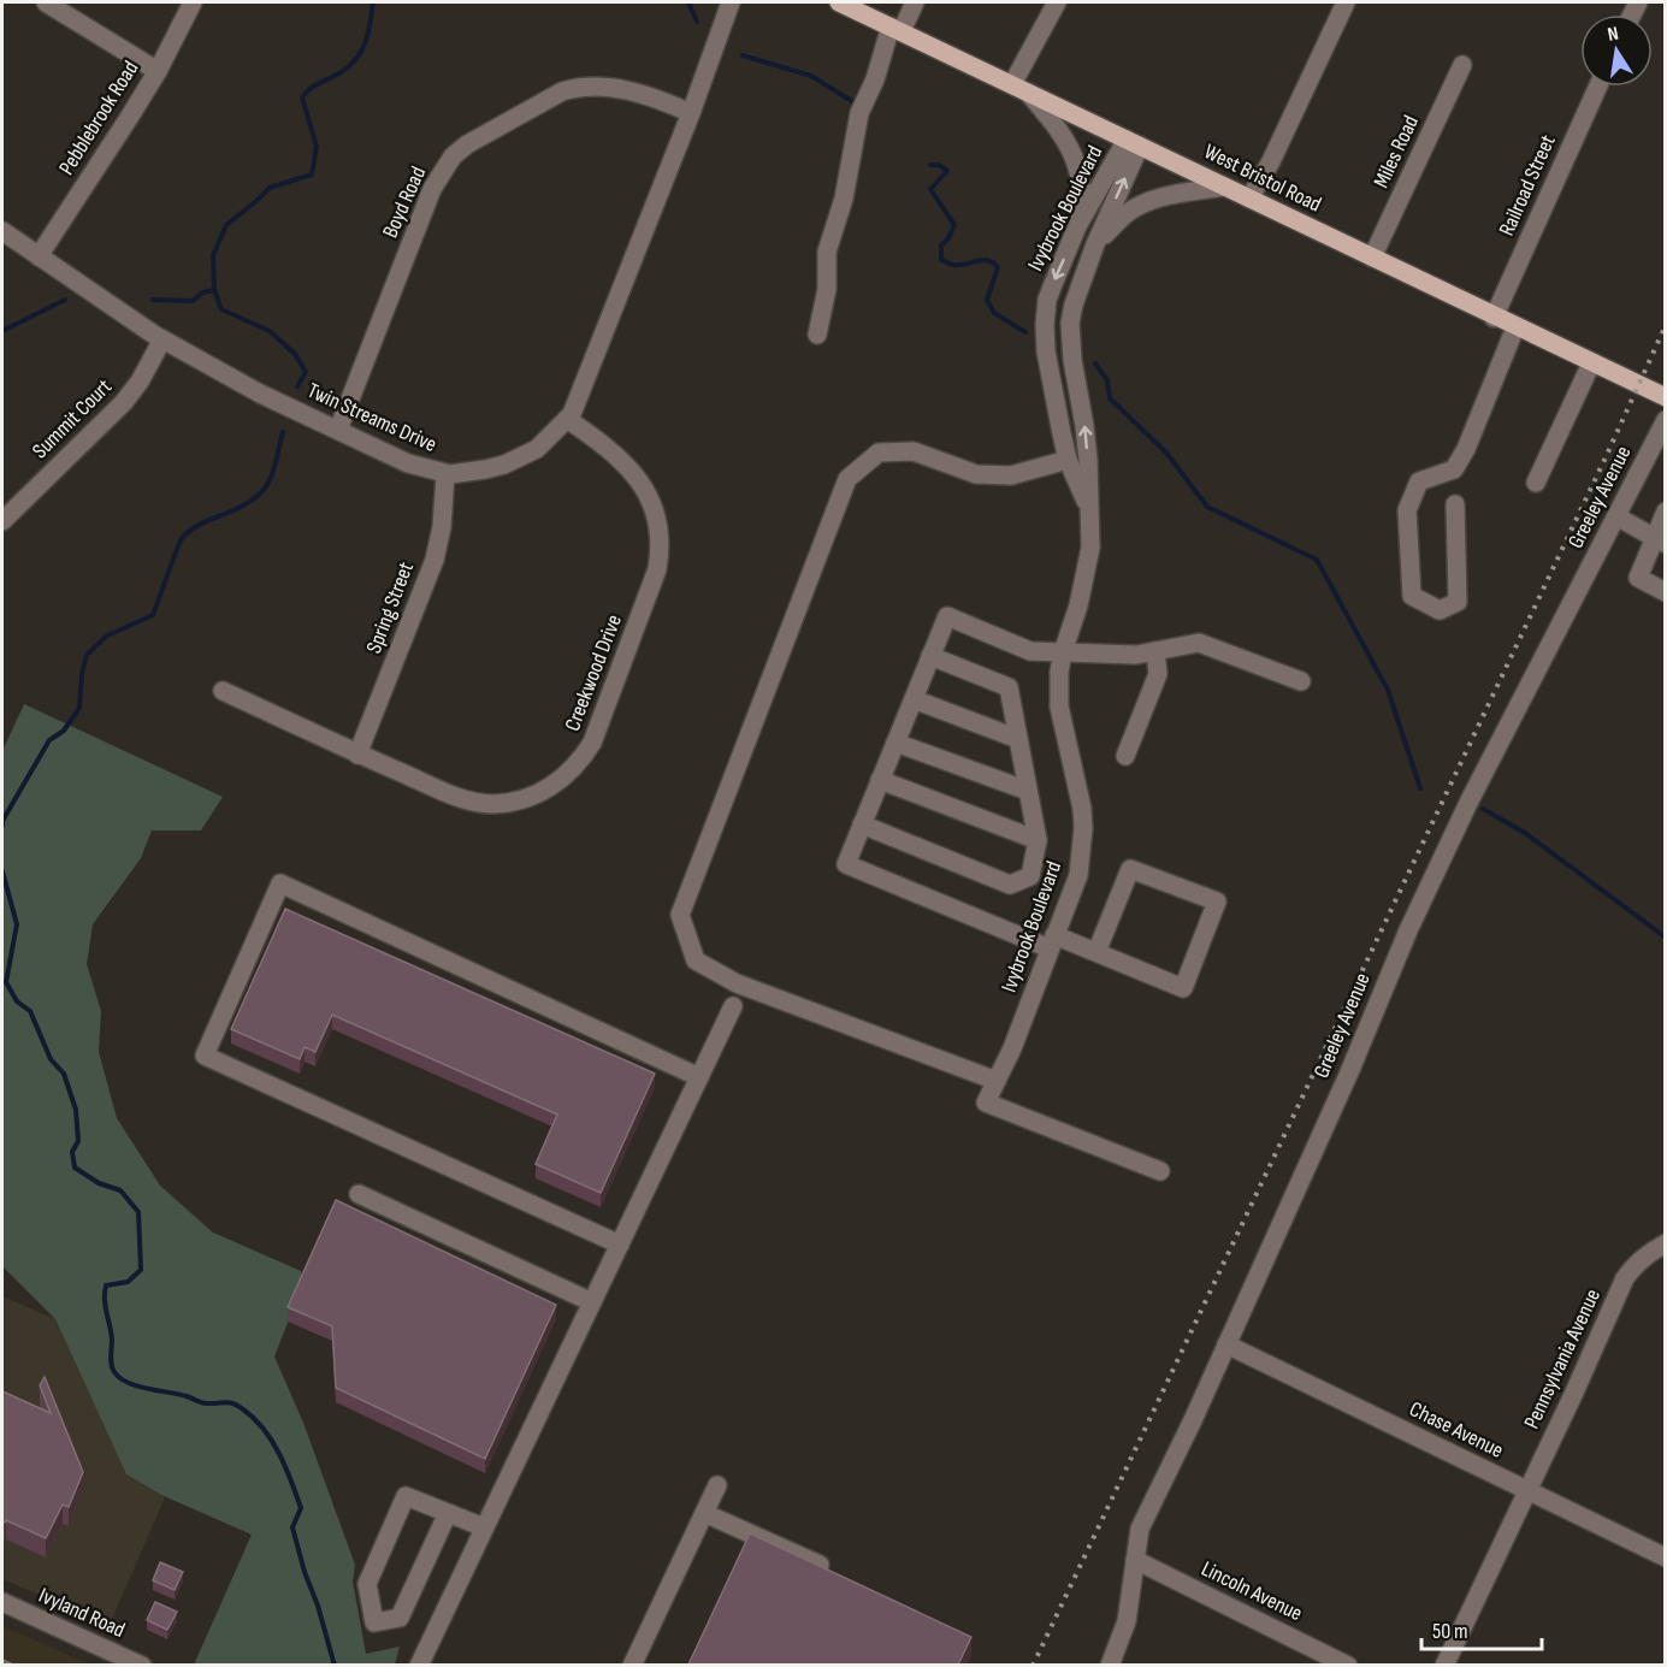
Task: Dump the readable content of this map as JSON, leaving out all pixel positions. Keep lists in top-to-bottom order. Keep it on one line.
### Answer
{"streets":{"main road":["West Bristol Road"],"street":["Pebblebrook Road","Miles Road","Railroad Street","Boyd Road","Ivybrook Boulevard","Twin Streams Drive","Summit Court","Greeley Avenue","Spring Street","Creekwood Drive","Pennsylvania Avenue","Chase Avenue","Lincoln Avenue","Ivyland Road"]},"crossings":[["Pebblebrook Road","Twin Streams Drive"],["Miles Road","West Bristol Road"],["West Bristol Road","Railroad Street"],["West Bristol Road","Ivybrook Boulevard"],["Boyd Road","Twin Streams Drive"],["Twin Streams Drive","Summit Court"],["Twin Streams Drive","Spring Street"],["Twin Streams Drive","Creekwood Drive"],["Greeley Avenue","Chase Avenue"],["Greeley Avenue","Lincoln Avenue"],["Spring Street","Creekwood Drive"],["Pennsylvania Avenue","Chase Avenue"]],"scale_bar":"50 m","north":"top"}
